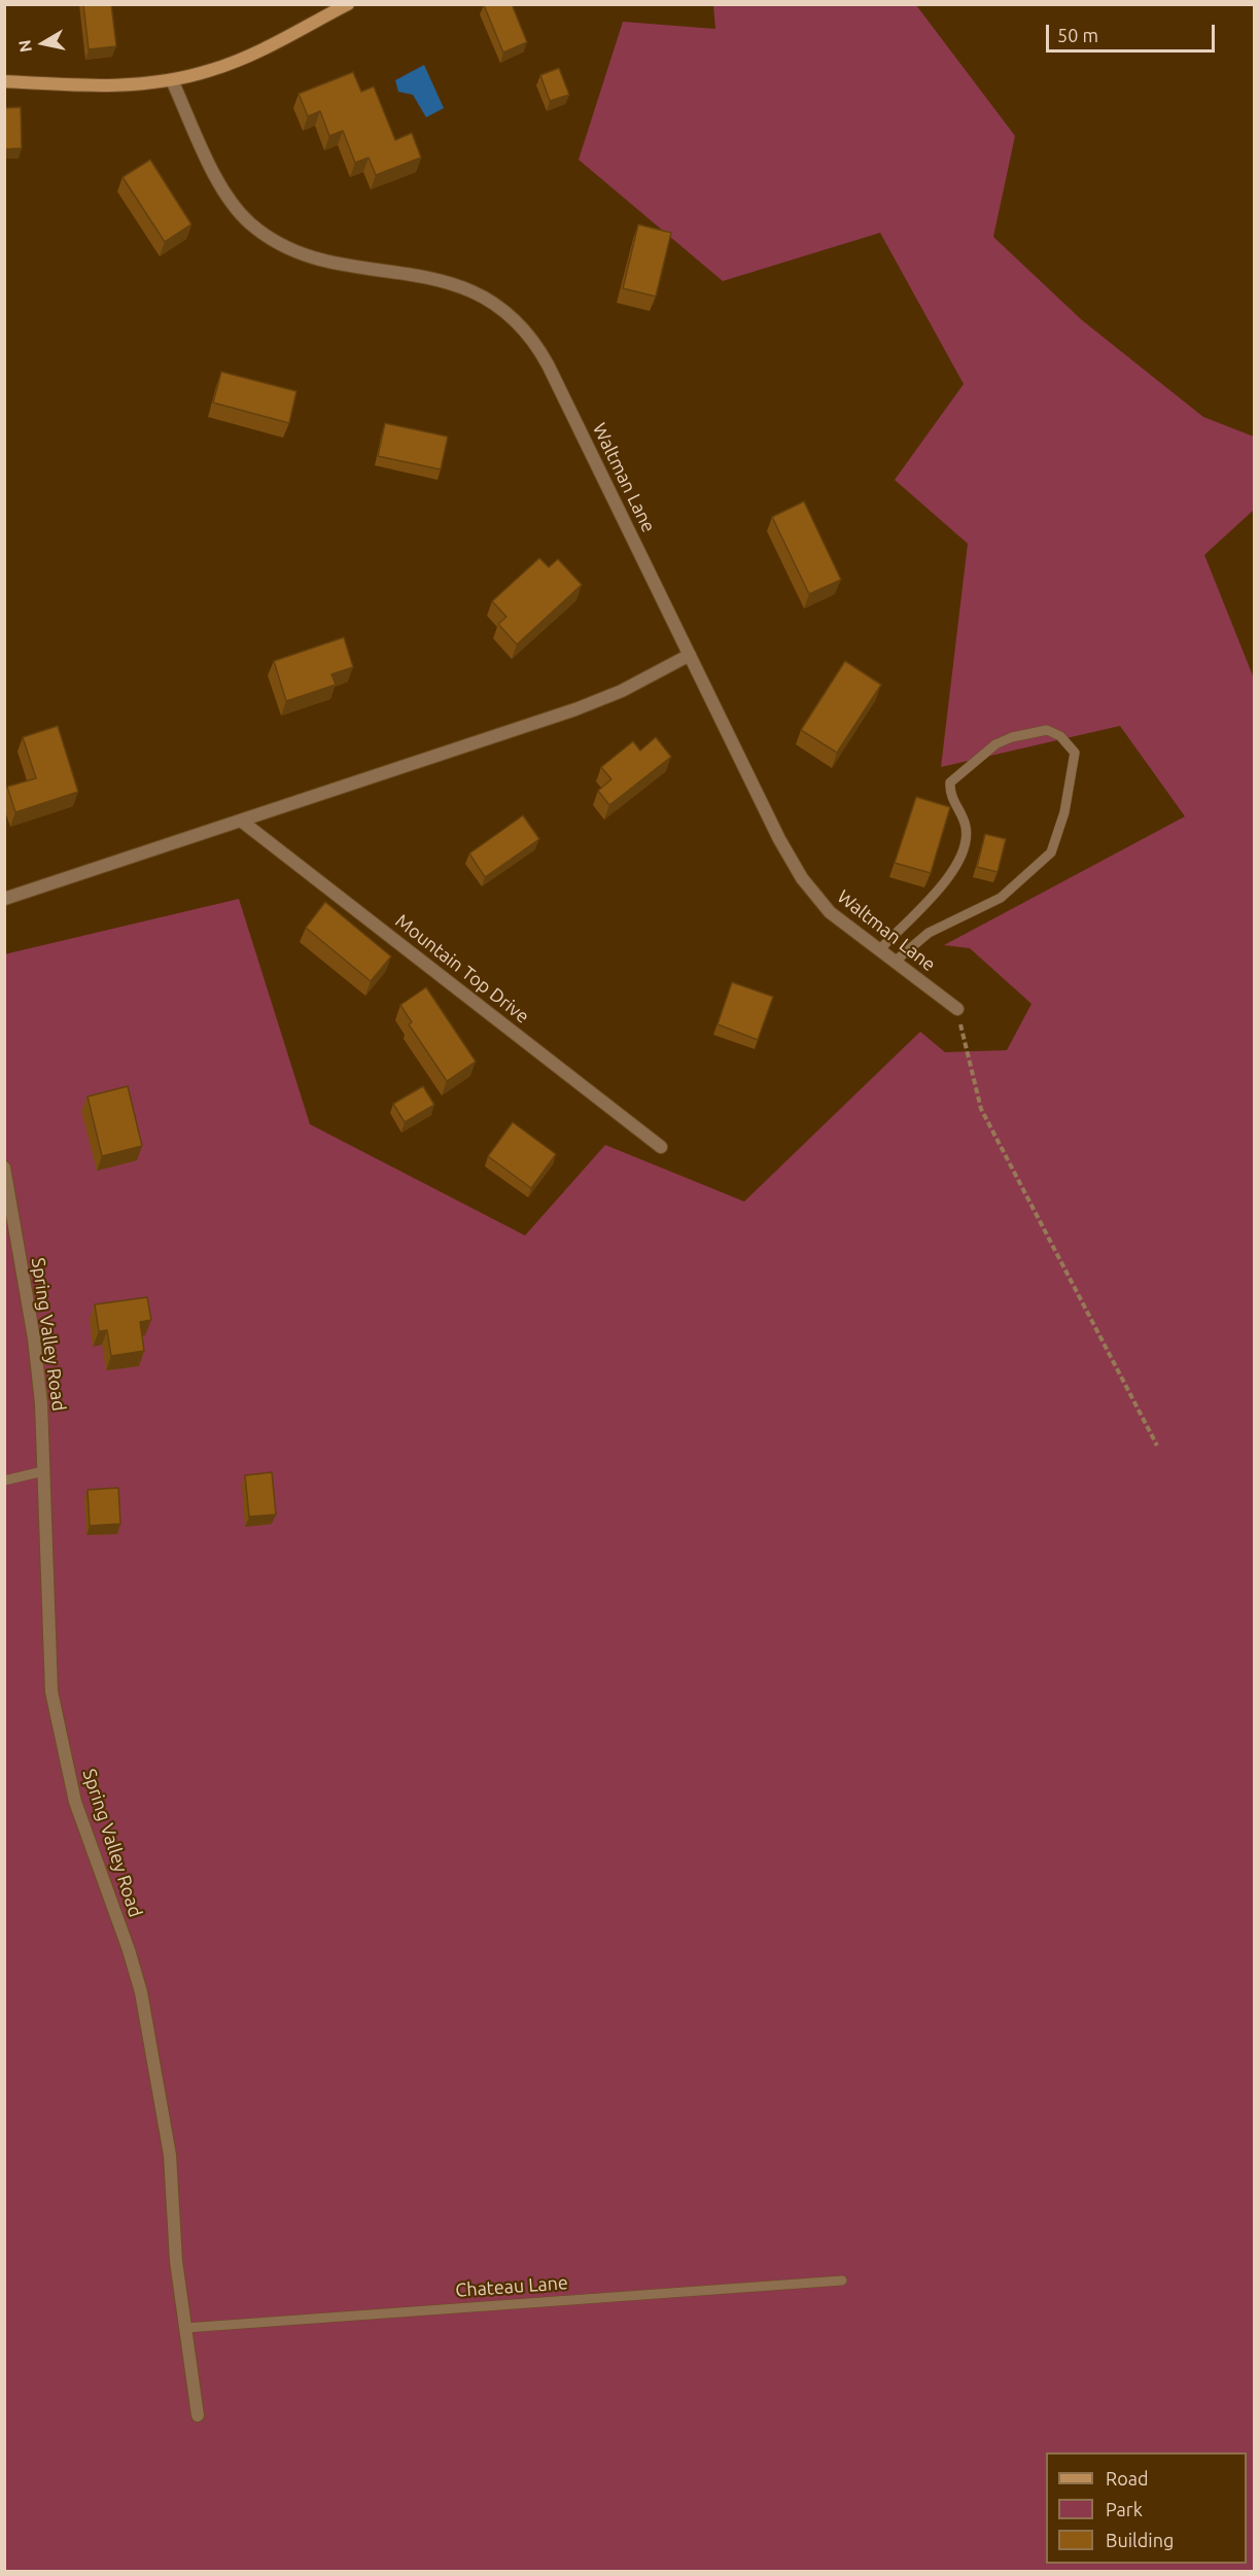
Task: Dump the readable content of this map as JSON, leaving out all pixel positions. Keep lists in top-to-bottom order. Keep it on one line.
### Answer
{"streets":{"street":["Waltman Lane","Mountain Top Drive","Spring Valley Road"],"lane":["Chateau Lane"]},"crossings":[["Spring Valley Road","Chateau Lane"]],"legend":["Road","Park","Building"],"scale_bar":"50 m","north":"left"}
